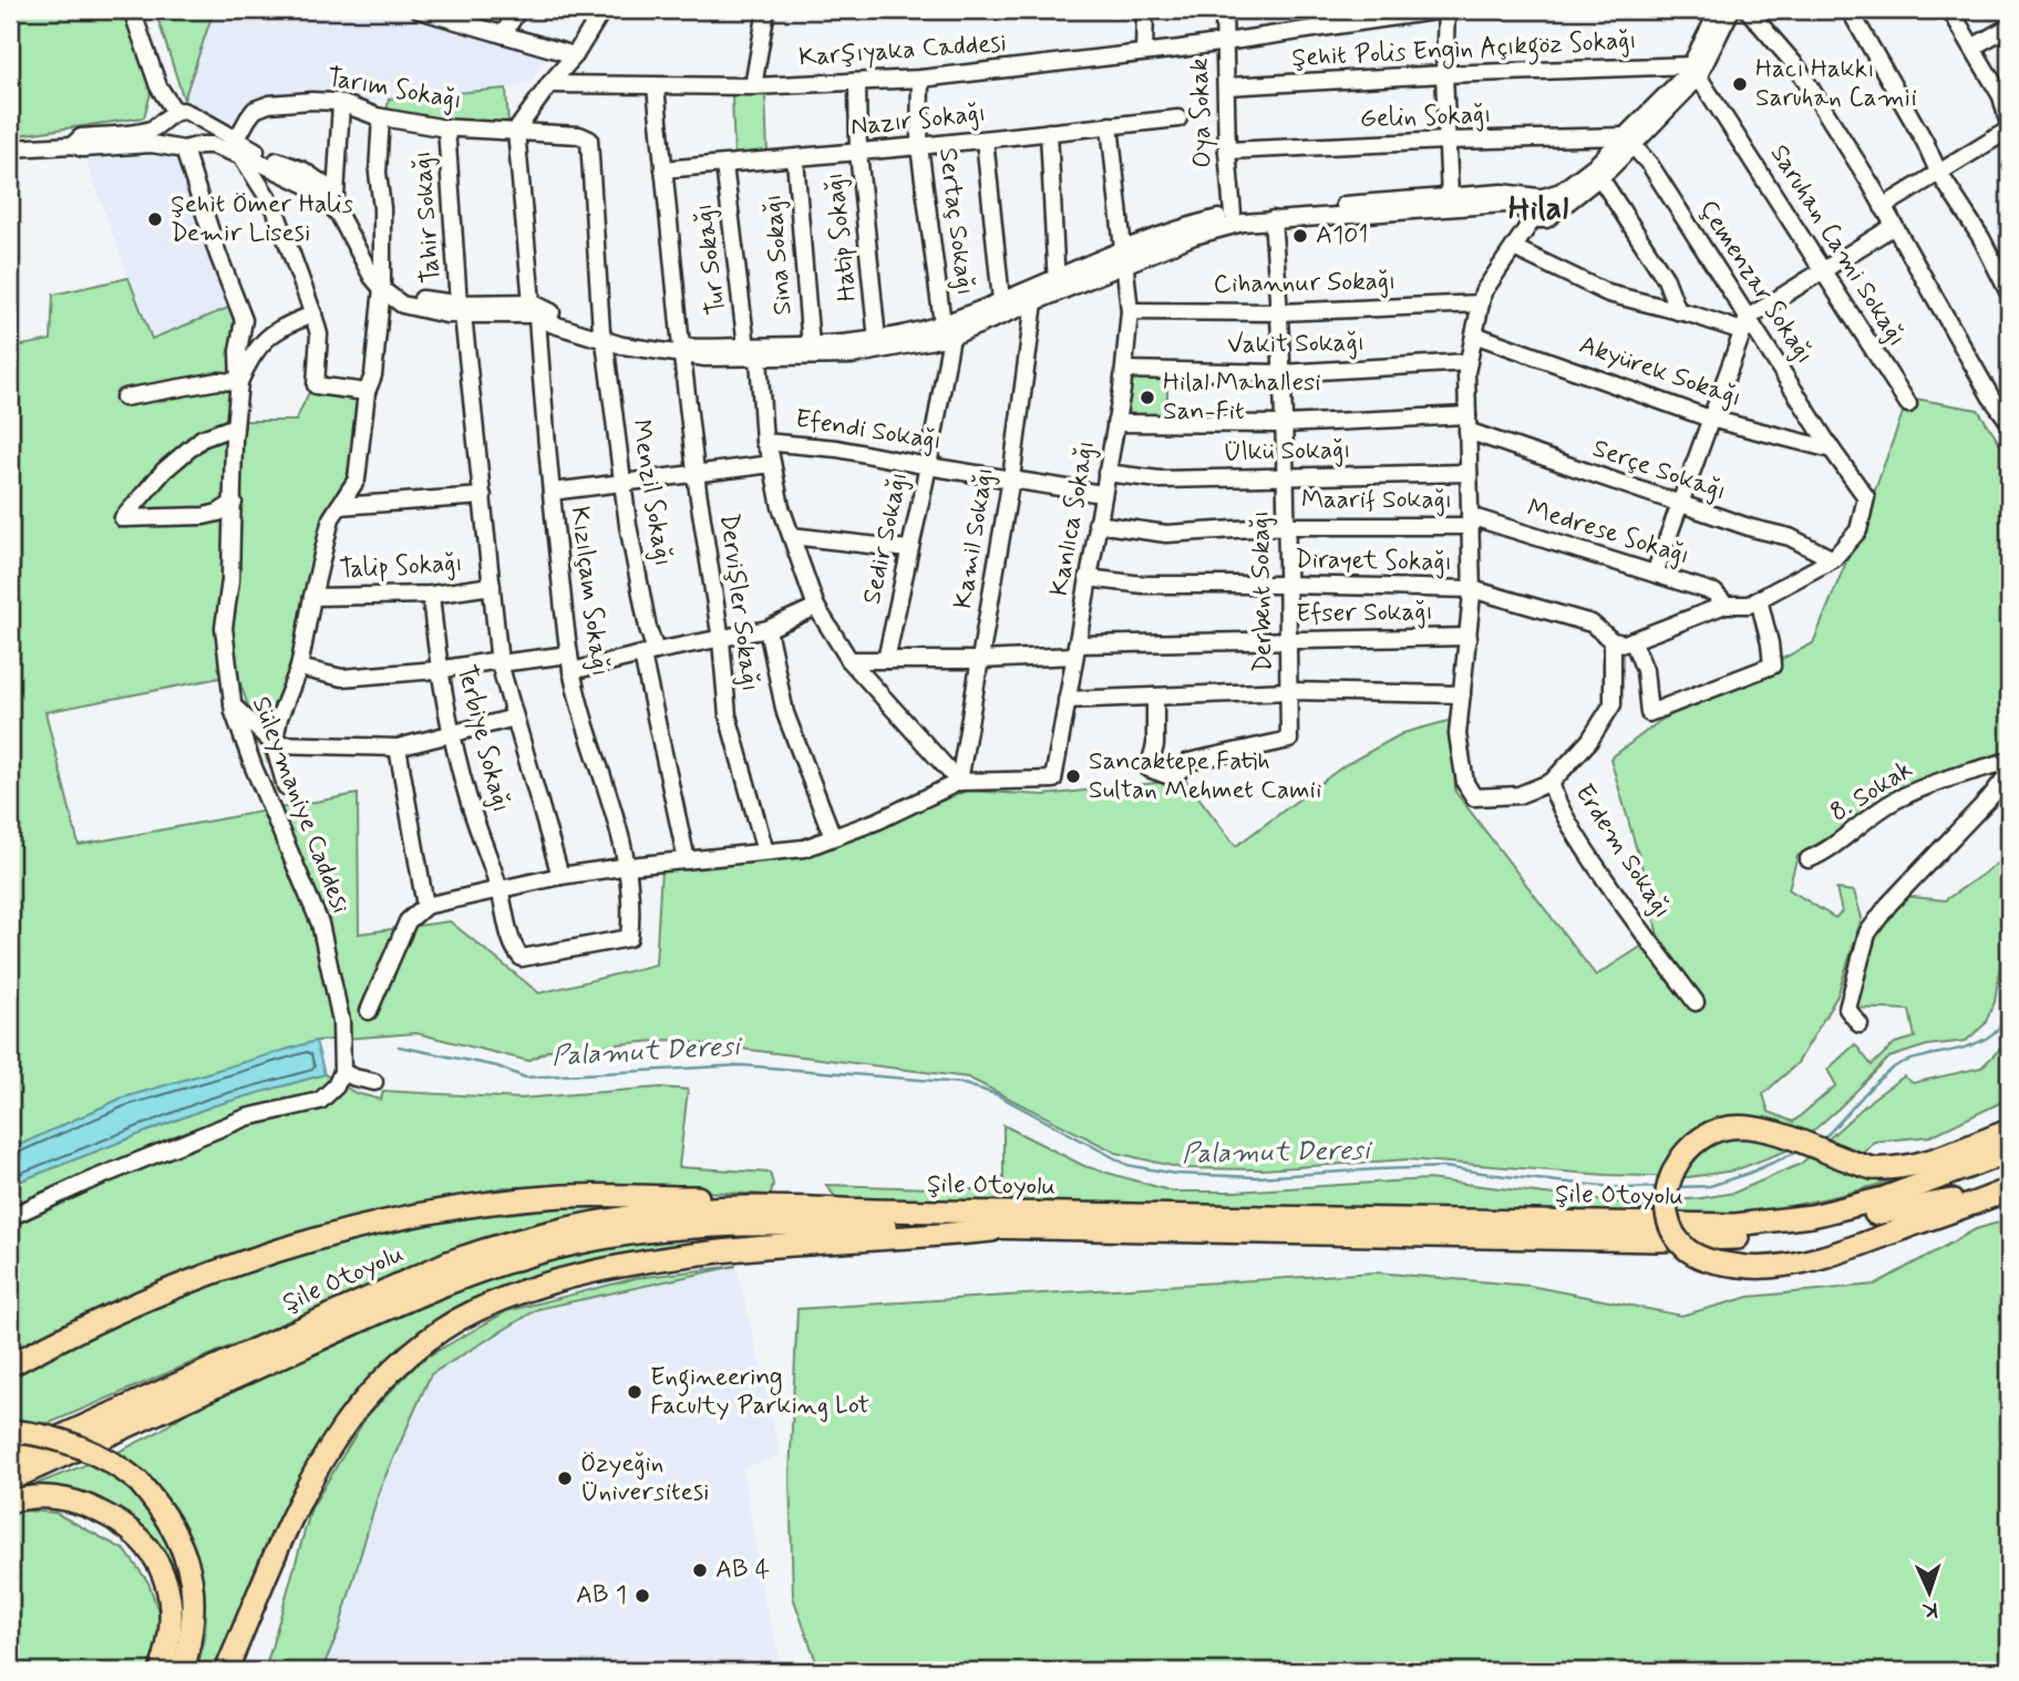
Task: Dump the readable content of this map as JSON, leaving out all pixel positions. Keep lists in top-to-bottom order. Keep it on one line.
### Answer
{"streets":{"highway":["Şile Otoyolu"],"street":["Şehit Polis Engin Açıkgöz Sokağı","Karşıyaka Caddesi","Tarım Sokağı","Oya Sokak","Gelin Sokağı","Nazır Sokağı","Tahir Sokağı","Sertaç Sokağı","Hatip Sokağı","Saruhan Cami Sokağı","Sina Sokağı","Tur Sokağı","Çemenzar Sokağı","Cihannur Sokağı","Vakit Sokağı","Akyürek Sokağı","Efendi Sokağı","Ülkü Sokağı","Serçe Sokağı","Menzil Sokağı","Maarif Sokağı","Kanlıca Sokağı","Medrese Sokağı","Sedir Sokağı","Kamil Sokağı","Dirayet Sokağı","Talip Sokağı","Kızılçam Sokağı","Derbent Sokağı","Dervişler Sokağı","Efser Sokağı","Terbiye Sokağı","8. Sokak","Süleymaniye Caddesi","Erdem Sokağı"]},"crossings":[["Şehit Polis Engin Açıkgöz Sokağı","Oya Sokak"],["Şehit Polis Engin Açıkgöz Sokağı","Saruhan Cami Sokağı"],["Karşıyaka Caddesi","Oya Sokak"],["Karşıyaka Caddesi","Sertaç Sokağı"],["Karşıyaka Caddesi","Hatip Sokağı"],["Karşıyaka Caddesi","Dervişler Sokağı"],["Tarım Sokağı","Tahir Sokağı"],["Tarım Sokağı","Menzil Sokağı"],["Tarım Sokağı","Kızılçam Sokağı"],["Oya Sokak","Gelin Sokağı"],["Gelin Sokağı","Çemenzar Sokağı"],["Nazır Sokağı","Sertaç Sokağı"],["Nazır Sokağı","Hatip Sokağı"],["Nazır Sokağı","Sina Sokağı"],["Nazır Sokağı","Tur Sokağı"],["Nazır Sokağı","Kanlıca Sokağı"],["Nazır Sokağı","Dervişler Sokağı"],["Tahir Sokağı","Talip Sokağı"],["Sertaç Sokağı","Sedir Sokağı"],["Tur Sokağı","Efendi Sokağı"],["Tur Sokağı","Kanlıca Sokağı"],["Tur Sokağı","Kamil Sokağı"],["Tur Sokağı","Efser Sokağı"],["Çemenzar Sokağı","Akyürek Sokağı"],["Çemenzar Sokağı","Serçe Sokağı"],["Cihannur Sokağı","Kanlıca Sokağı"],["Cihannur Sokağı","Derbent Sokağı"],["Vakit Sokağı","Kanlıca Sokağı"],["Vakit Sokağı","Derbent Sokağı"],["Efendi Sokağı","Kanlıca Sokağı"],["Efendi Sokağı","Sedir Sokağı"],["Efendi Sokağı","Kamil Sokağı"],["Ülkü Sokağı","Kanlıca Sokağı"],["Ülkü Sokağı","Derbent Sokağı"],["Maarif Sokağı","Kanlıca Sokağı"],["Maarif Sokağı","Medrese Sokağı"],["Maarif Sokağı","Derbent Sokağı"],["Kanlıca Sokağı","Kamil Sokağı"],["Kanlıca Sokağı","Dirayet Sokağı"],["Kanlıca Sokağı","Efser Sokağı"],["Sedir Sokağı","Efser Sokağı"],["Kamil Sokağı","Efser Sokağı"],["Dirayet Sokağı","Derbent Sokağı"],["Dirayet Sokağı","Erdem Sokağı"],["Talip Sokağı","Terbiye Sokağı"],["Kızılçam Sokağı","Terbiye Sokağı"],["Derbent Sokağı","Efser Sokağı"]],"districts":["Hilal"],"water":["Palamut Deresi"],"places":["Hacı Hakkı Saruhan Camii","Şehit Ömer Halis Demir Lisesi","A101","Hilal Mahallesi San-Fit","Sancaktepe Fatih Sultan Mehmet Camii","Engineering Faculty Parking Lot","Özyeğin Üniversitesi","AB 4","AB 1"],"north":"bottom"}
